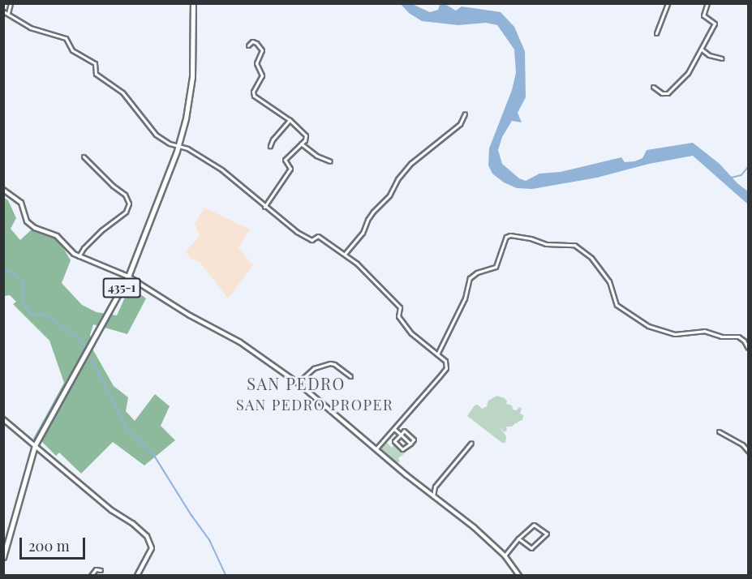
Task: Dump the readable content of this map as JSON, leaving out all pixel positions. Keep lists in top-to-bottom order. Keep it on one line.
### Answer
{"streets":{"main road":["435-1"]},"districts":["SAN PEDRO","SAN PEDRO PROPER"],"scale_bar":"200 m"}
